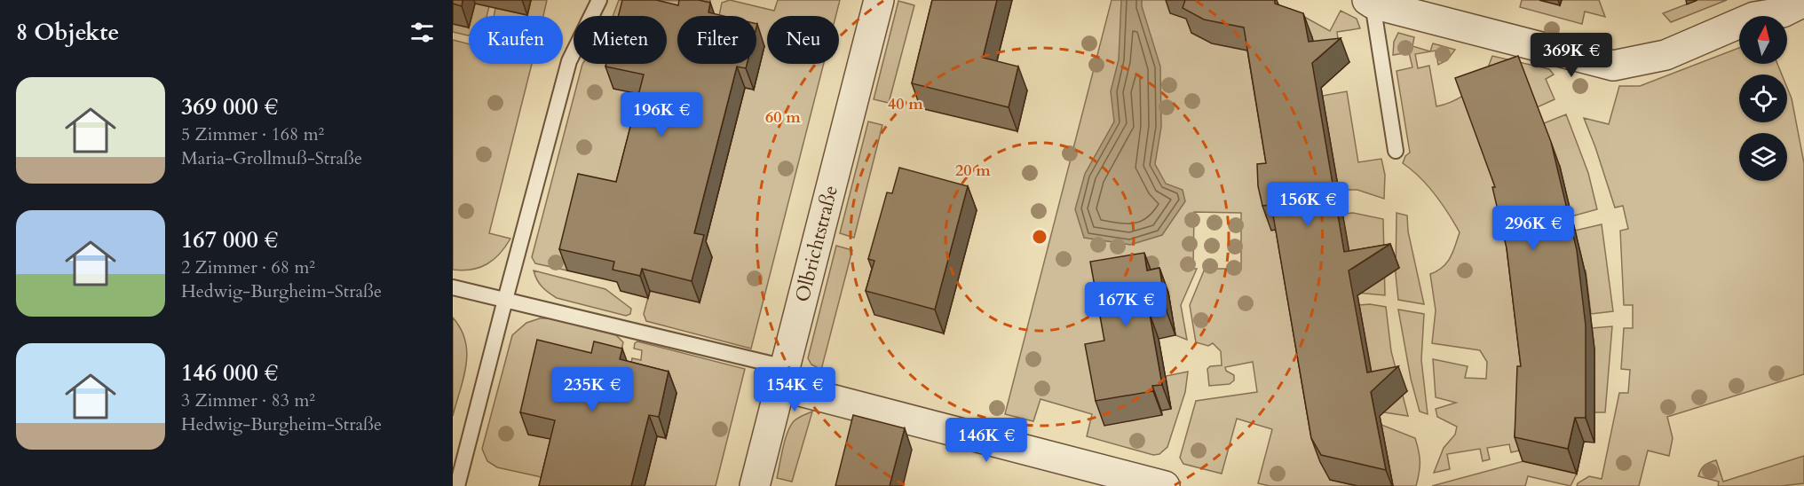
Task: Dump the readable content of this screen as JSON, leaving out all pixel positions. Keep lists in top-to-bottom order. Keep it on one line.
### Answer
{"streets":{"street":["Olbrichtstraße"]},"north":"top","page":{"heading":"8 Objekte","chip":["Kaufen","Mieten","Filter","Neu"],"price":["369K €","196K €","156K €","296K €","167K €","235K €","154K €","146K €"],"list":[{"name":"369 000 €","note":"5 Zimmer · 168 m² · Maria-Grollmuß-Straße"},{"name":"167 000 €","note":"2 Zimmer · 68 m² · Hedwig-Burgheim-Straße"},{"name":"146 000 €","note":"3 Zimmer · 83 m² · Hedwig-Burgheim-Straße"}]},"rings":["40 m","60 m","20 m"]}
